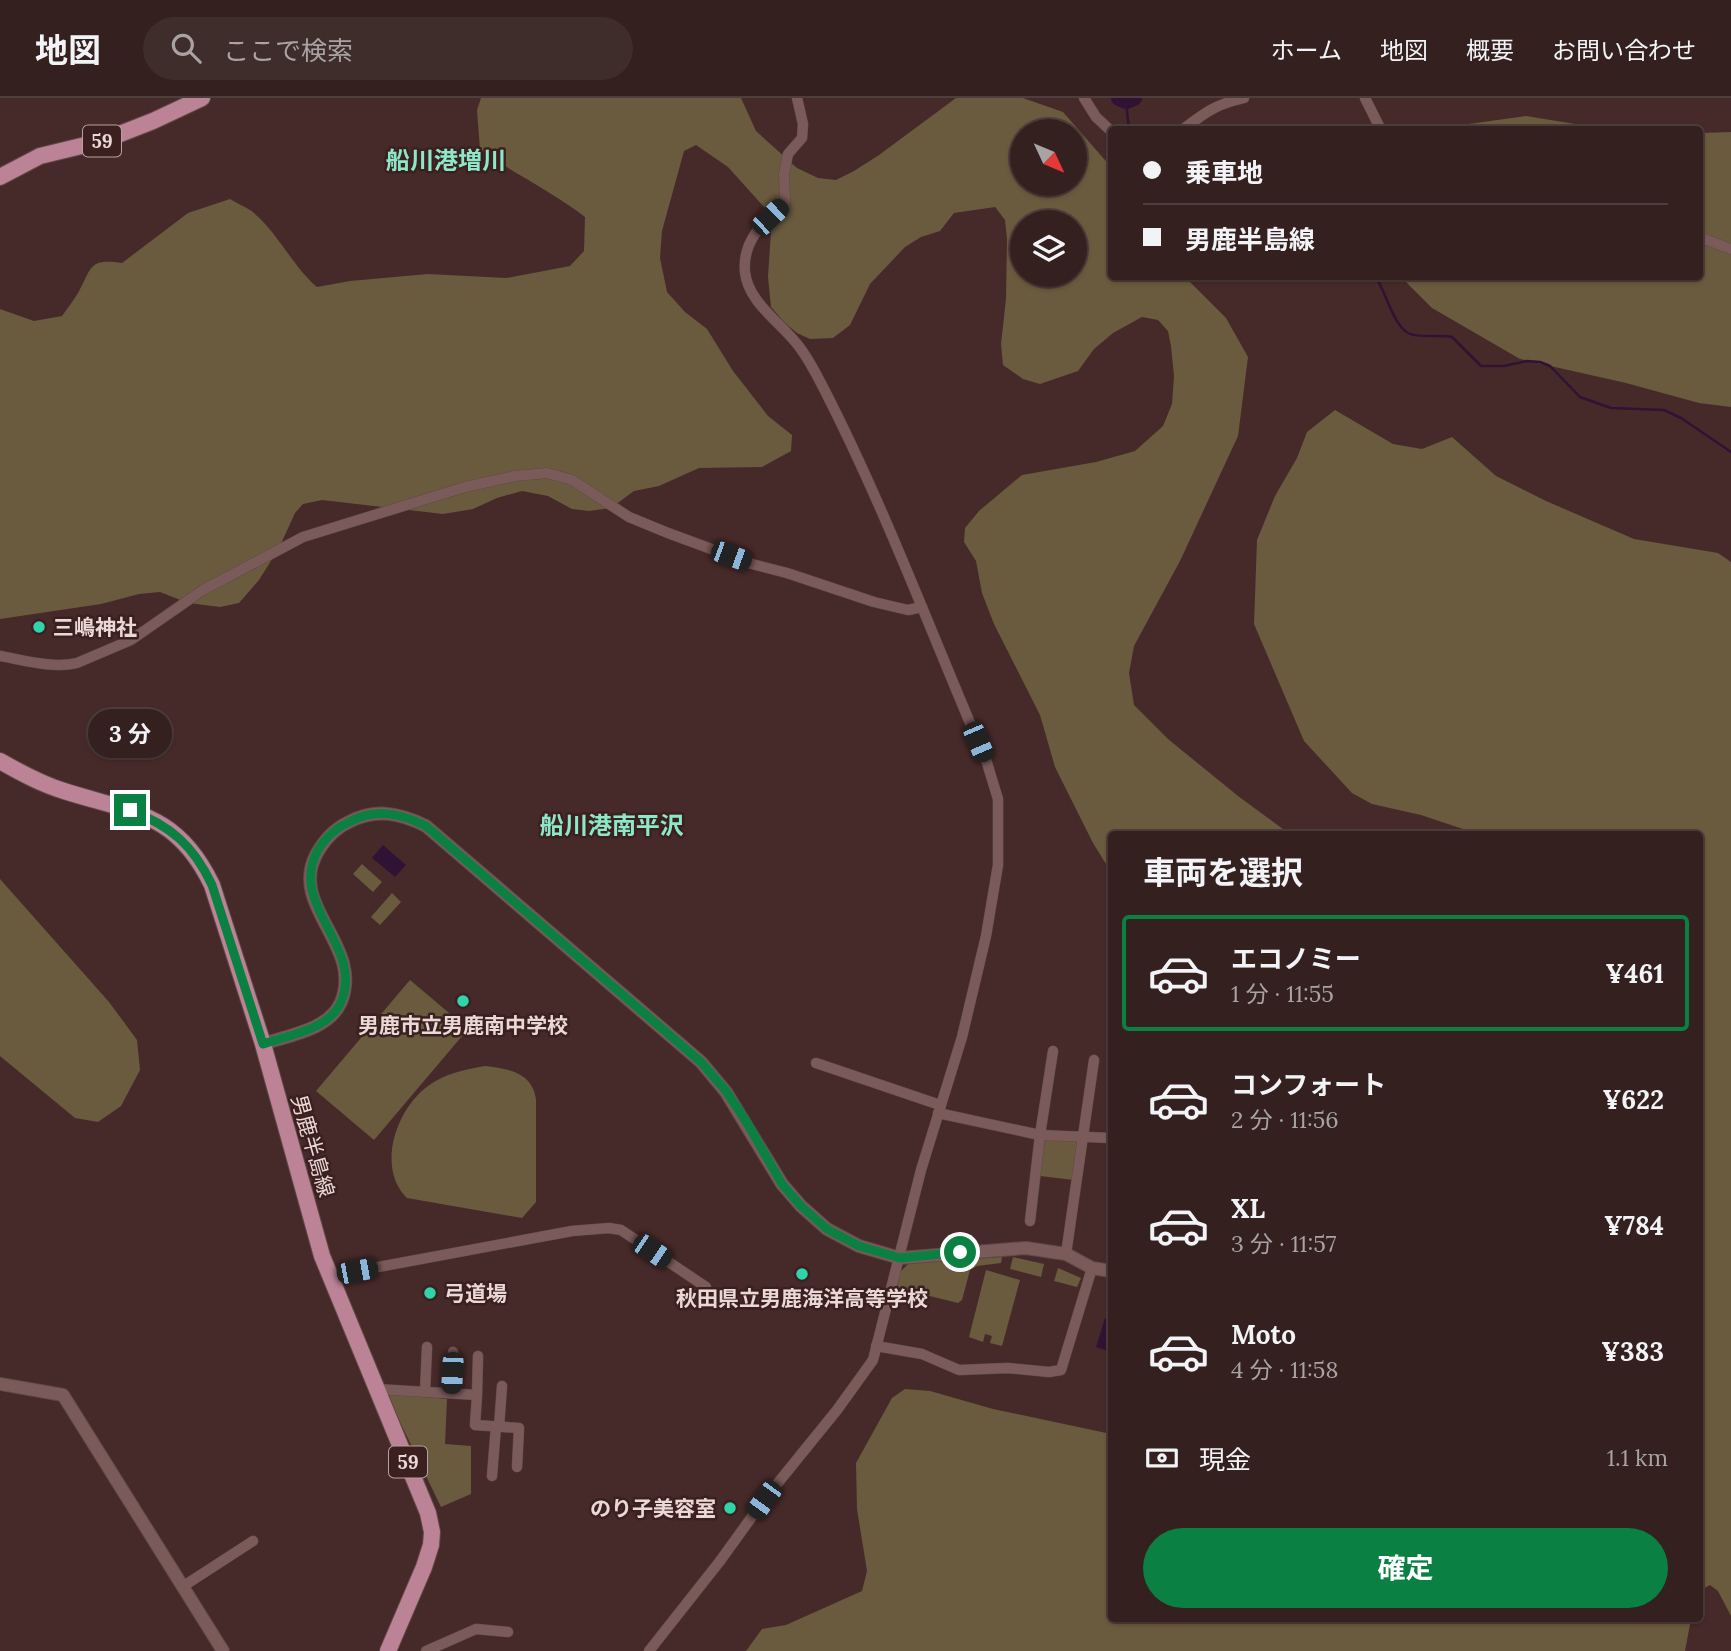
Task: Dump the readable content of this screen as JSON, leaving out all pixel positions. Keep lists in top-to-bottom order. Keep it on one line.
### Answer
{"streets":{"main road":["59","男鹿半島線"]},"districts":["船川港増川","船川港南平沢"],"places":["三嶋神社","男鹿市立男鹿南中学校","秋田県立男鹿海洋高等学校","弓道場","のり子美容室"],"north":"bottom right","page":{"header":"地図","search":"ここで検索","nav":["ホーム","地図","概要","お問い合わせ"],"banner":["乗車地","男鹿半島線"],"bubble":"3 分","heading":"車両を選択","list":[{"name":"エコノミー","note":"1 分 · 11:55","value":"¥461"},{"name":"コンフォート","note":"2 分 · 11:56","value":"¥622"},{"name":"XL","note":"3 分 · 11:57","value":"¥784"},{"name":"Moto","note":"4 分 · 11:58","value":"¥383"}],"pay":["現金","1.1 km"],"buttons":"確定"}}
